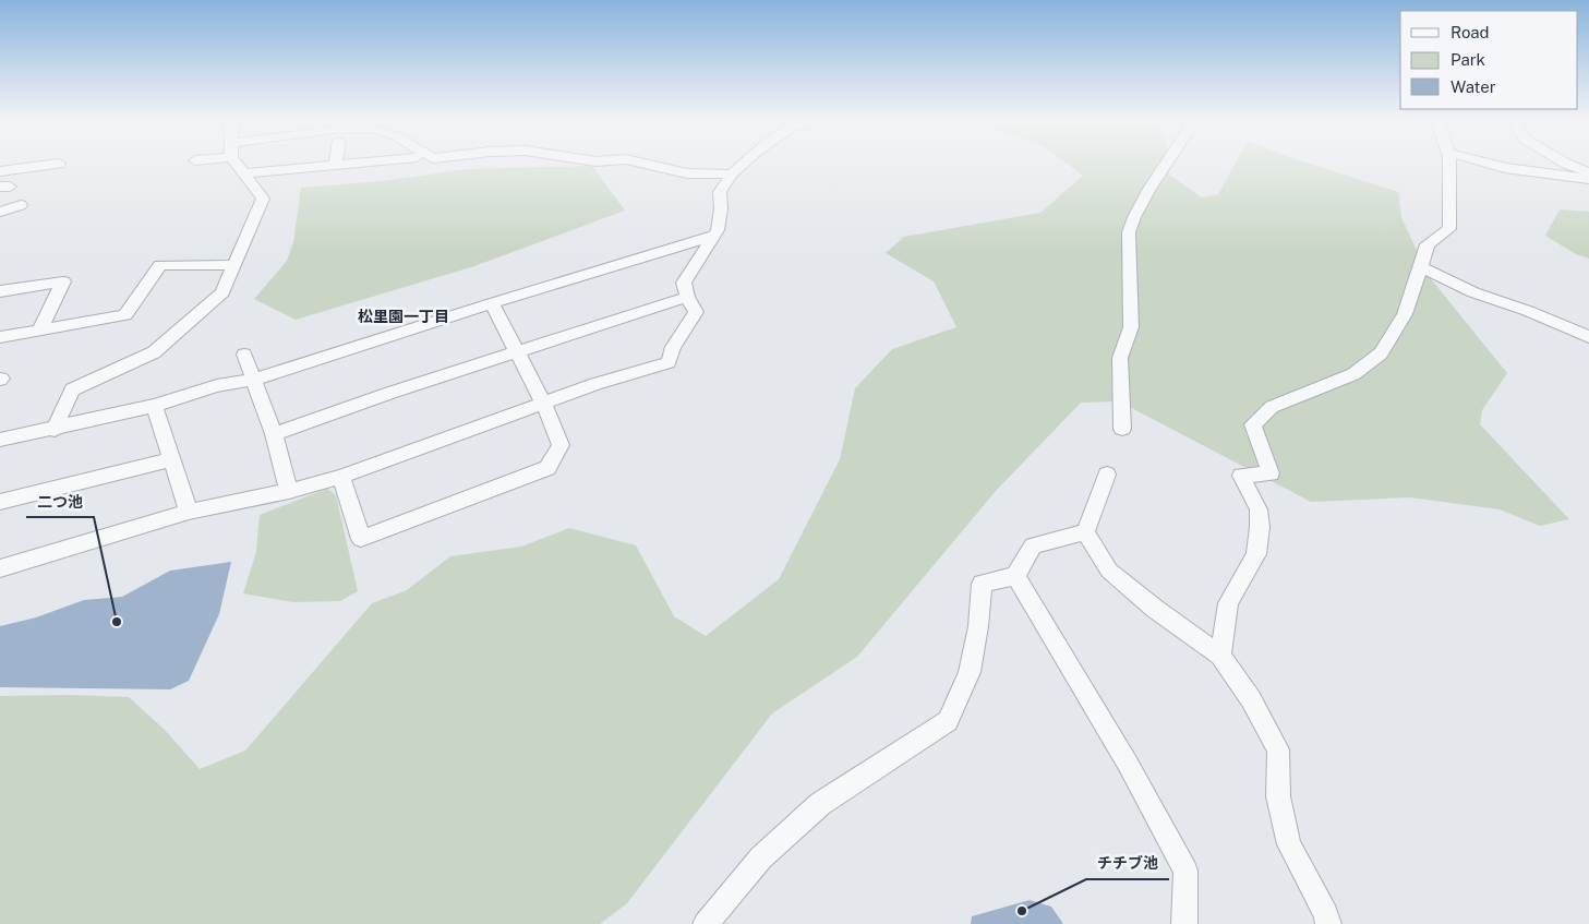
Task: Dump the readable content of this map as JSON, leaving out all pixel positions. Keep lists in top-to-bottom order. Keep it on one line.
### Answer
{"districts":["松里園一丁目"],"places":["二つ池","チチブ池"],"legend":["Road","Park","Water"]}
